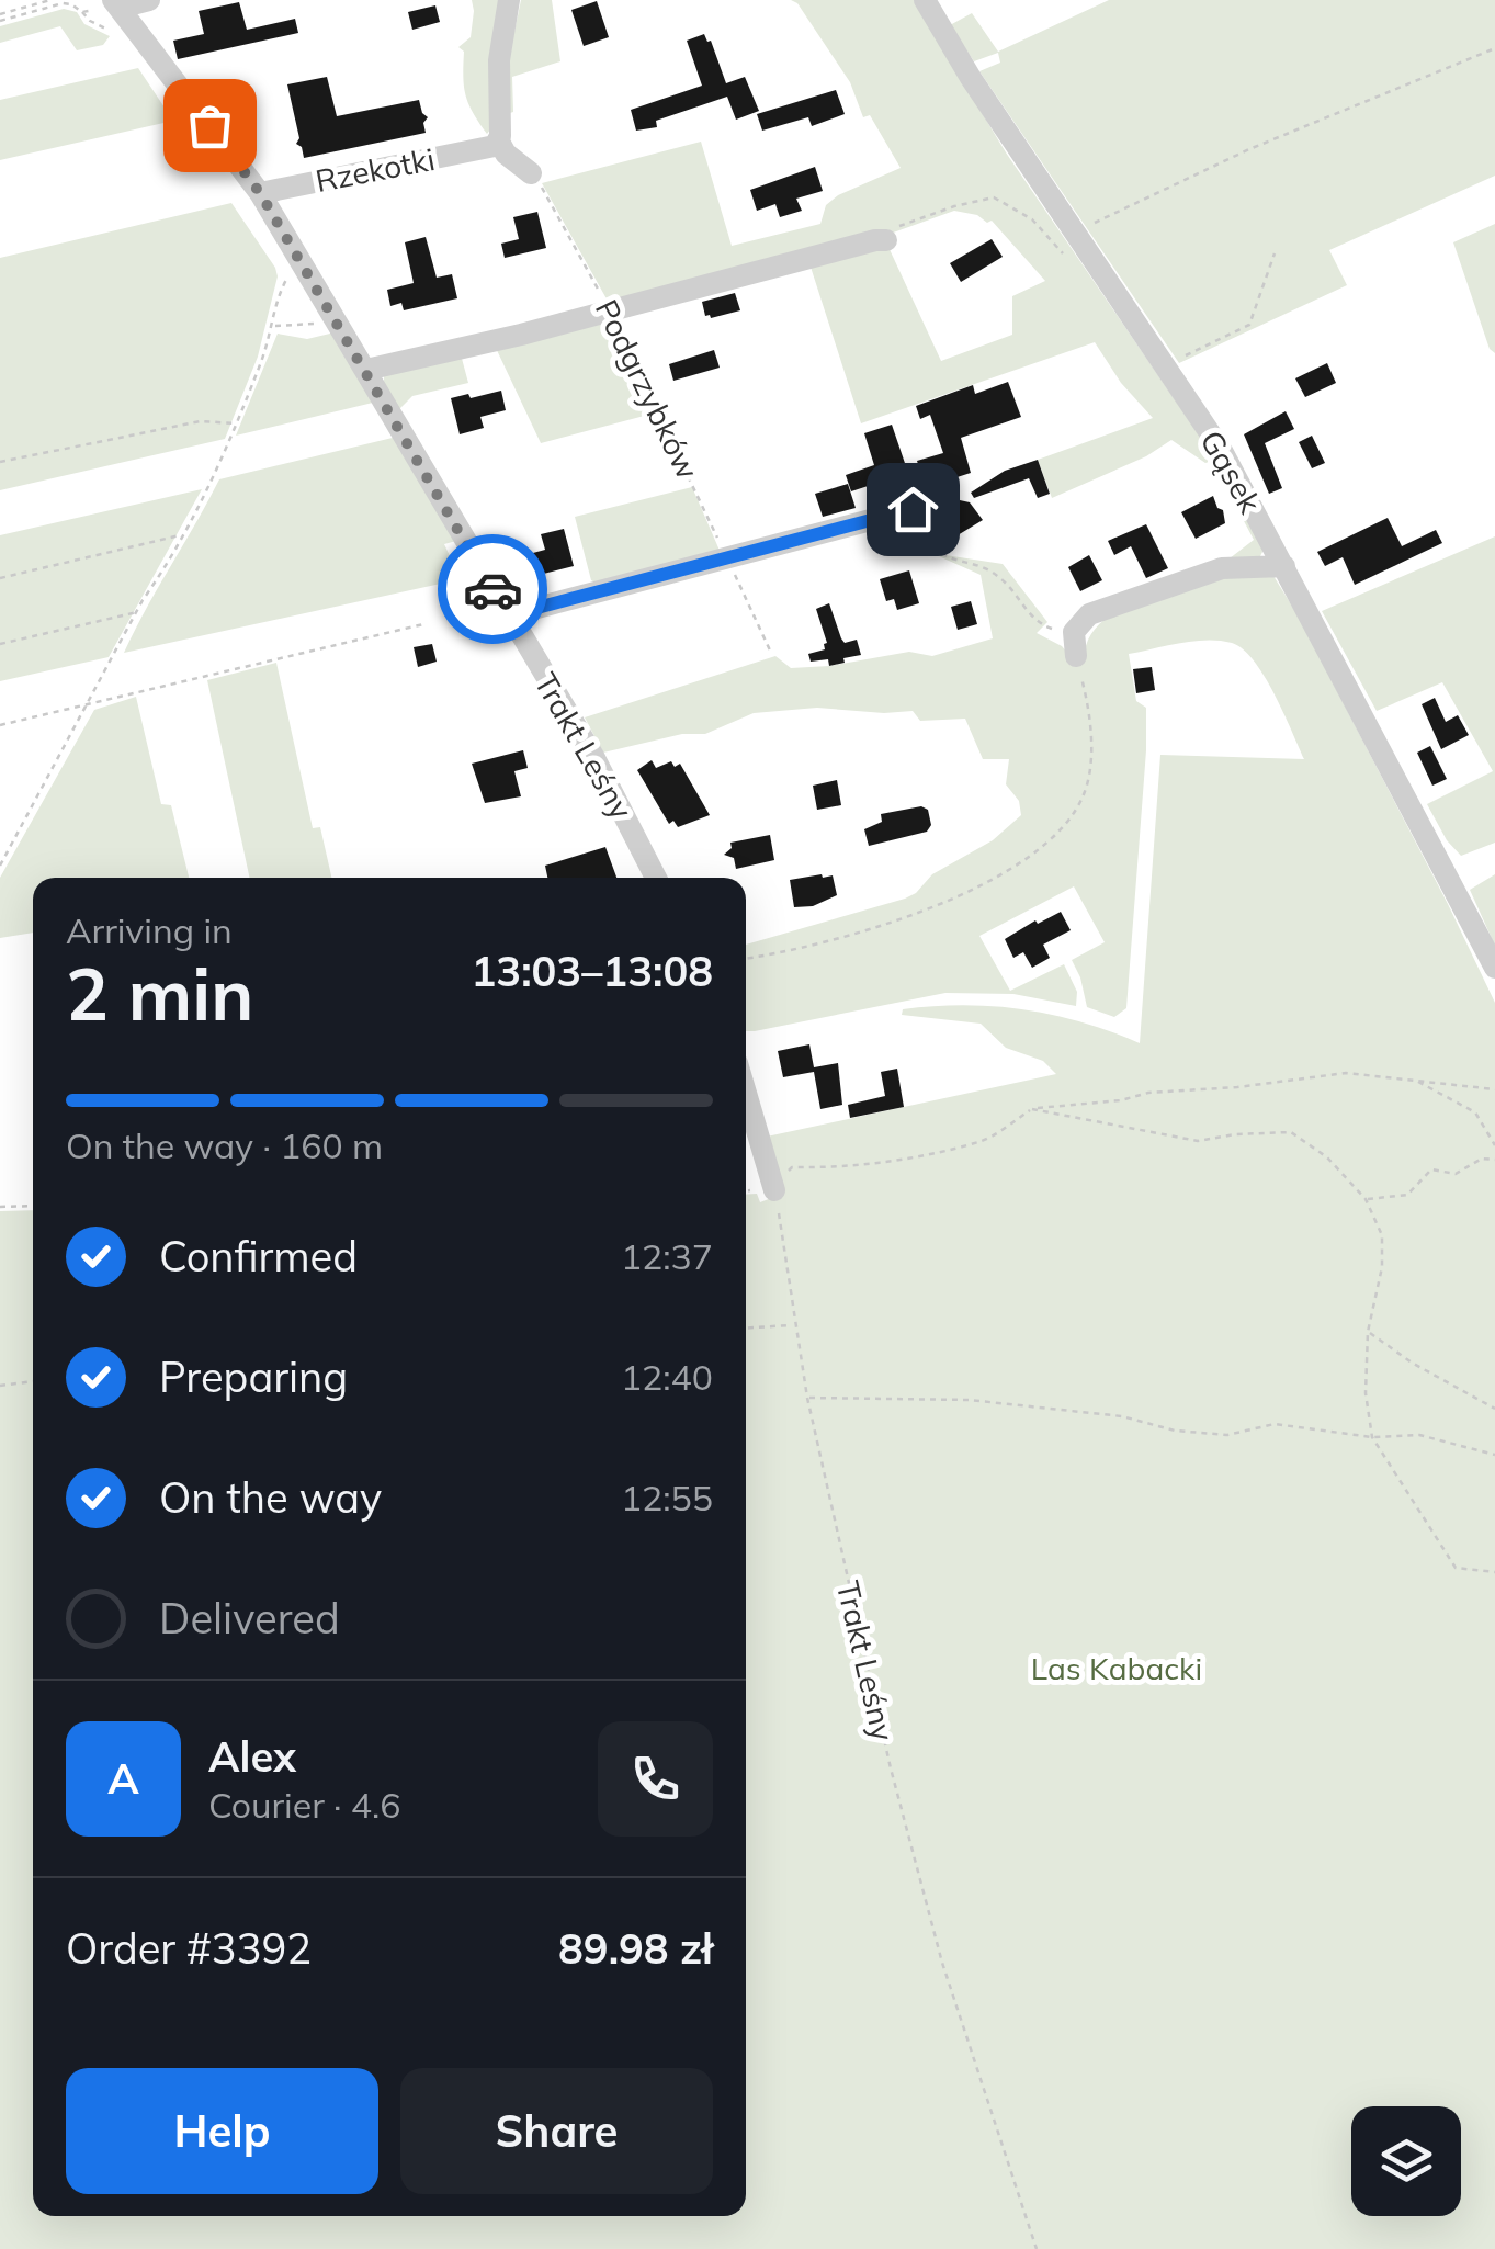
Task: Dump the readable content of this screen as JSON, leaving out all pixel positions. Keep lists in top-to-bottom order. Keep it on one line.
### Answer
{"streets":{"street":["Rzekotki","Gąsek","Trakt Leśny"],"path":["Podgrzybków"]},"crossings":[["Rzekotki","Trakt Leśny"]],"parks":["Las Kabacki"],"page":{"heading":["2 min","Arriving in","13:03–13:08"],"panel":["Alex","Courier · 4.6","Order #3392","89.98 zł"],"bar":"On the way · 160 m","list":[["Confirmed","12:37"],["Preparing","12:40"],["On the way","12:55"],"Delivered"],"round":"A","buttons":["Help","Share"]}}
